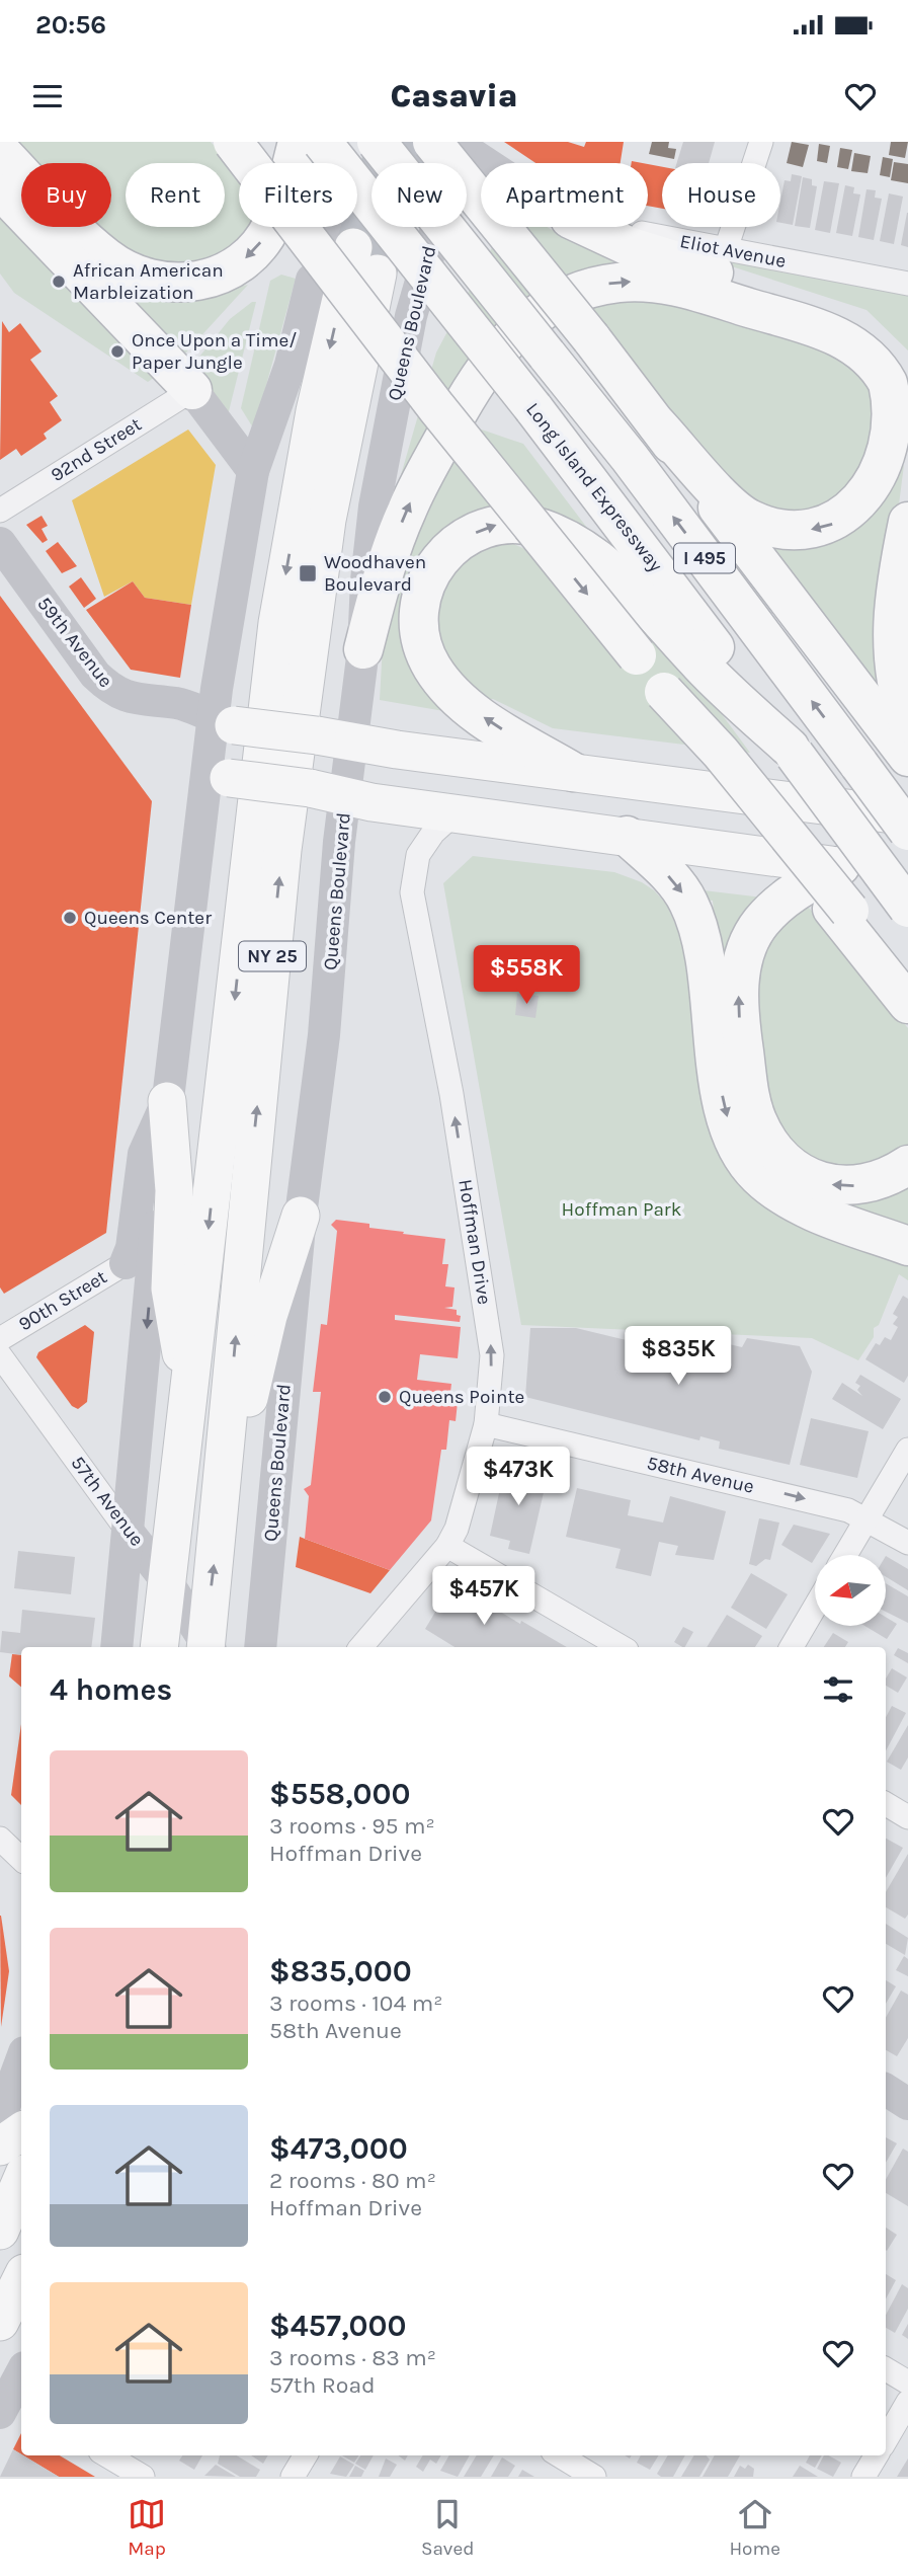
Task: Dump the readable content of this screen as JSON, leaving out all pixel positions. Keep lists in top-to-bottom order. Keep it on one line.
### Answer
{"streets":{"highway":["Long Island Expressway","I 495"],"main road":["NY 25"],"street":["Eliot Avenue","Queens Boulevard","92nd Street","59th Avenue","Hoffman Drive","90th Street","58th Avenue","57th Avenue"]},"crossings":[["Eliot Avenue","Queens Boulevard"],["NY 25","57th Avenue"],["Hoffman Drive","58th Avenue"]],"one_way":["Hoffman Drive"],"parks":["Hoffman Park"],"places":{"other":["African American Marbleization","Once Upon a Time/ Paper Jungle","Queens Center","Queens Pointe"],"transit":["Woodhaven Boulevard"]},"north":"left","page":{"status":"20:56","header":"Casavia","chip":["Buy","Rent","Filters","New","Apartment","House"],"price":["$558K","$835K","$473K","$457K"],"heading":"4 homes","list":[{"name":"$558,000","note":"3 rooms · 95 m² · Hoffman Drive"},{"name":"$835,000","note":"3 rooms · 104 m² · 58th Avenue"},{"name":"$473,000","note":"2 rooms · 80 m² · Hoffman Drive"},{"name":"$457,000","note":"3 rooms · 83 m² · 57th Road"}],"tabs":["Map","Saved","Home"]}}
